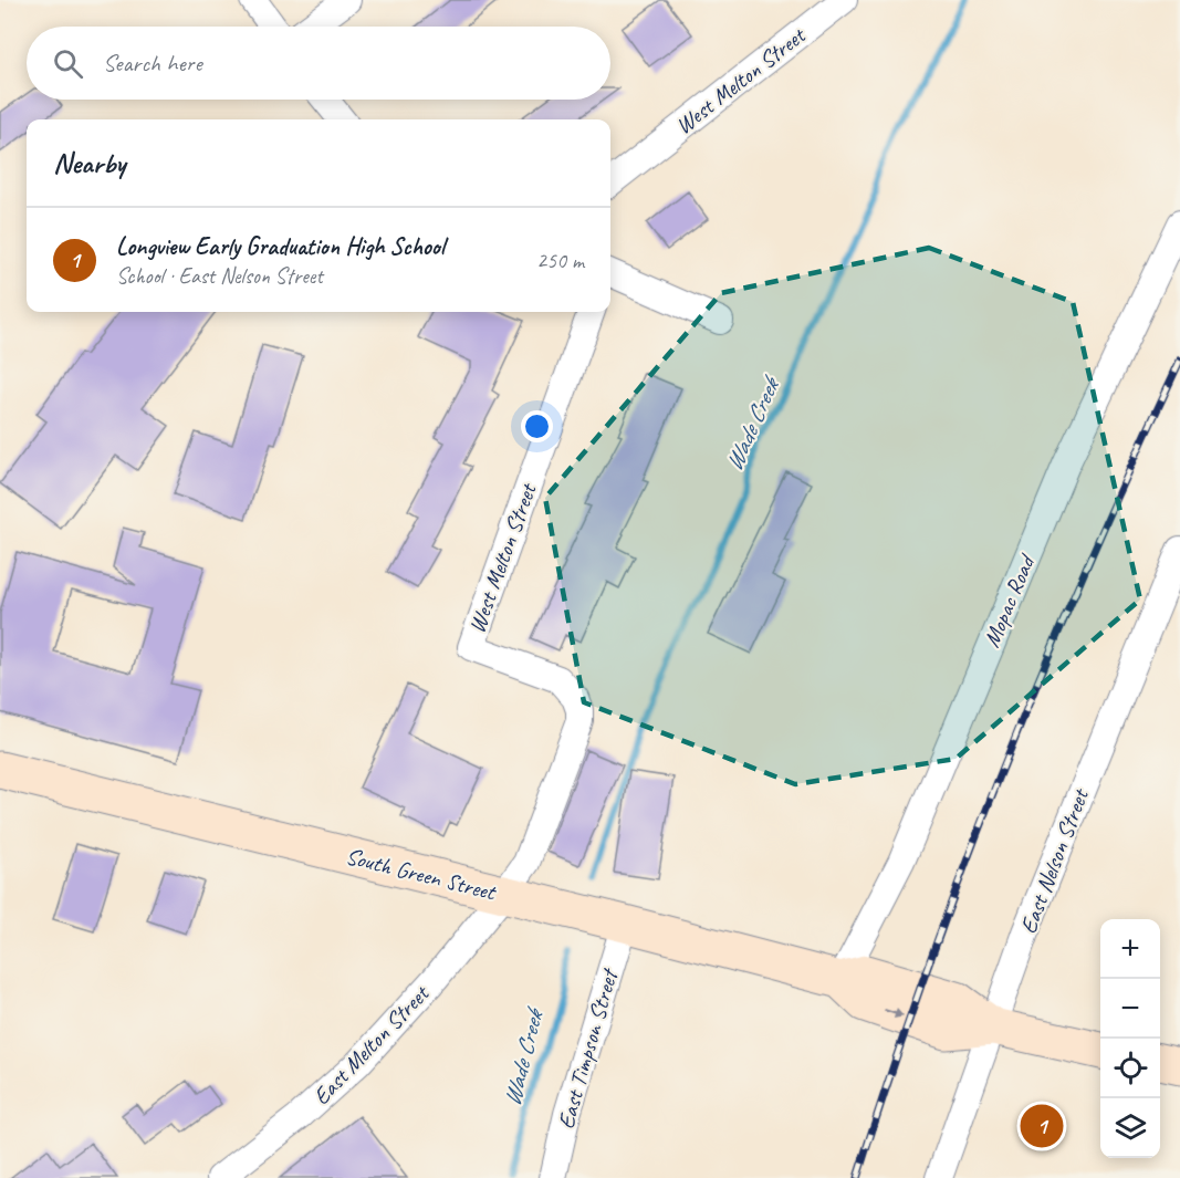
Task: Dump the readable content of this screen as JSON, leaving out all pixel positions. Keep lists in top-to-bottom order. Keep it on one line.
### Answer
{"streets":{"street":["West Melton Street","Mopac Road","East Nelson Street","South Green Street","East Melton Street","East Timpson Street"]},"crossings":[["West Melton Street","South Green Street"],["West Melton Street","East Melton Street"],["Mopac Road","South Green Street"],["East Nelson Street","South Green Street"],["South Green Street","East Melton Street"],["South Green Street","East Timpson Street"]],"water":["Wade Creek"],"page":{"search":"Search here","heading":"Nearby","list":[{"mark":"1","name":"Longview Early Graduation High School","note":"School · East Nelson Street","value":"250 m"}],"map_buttons":["+","−"],"pins":"1"}}
